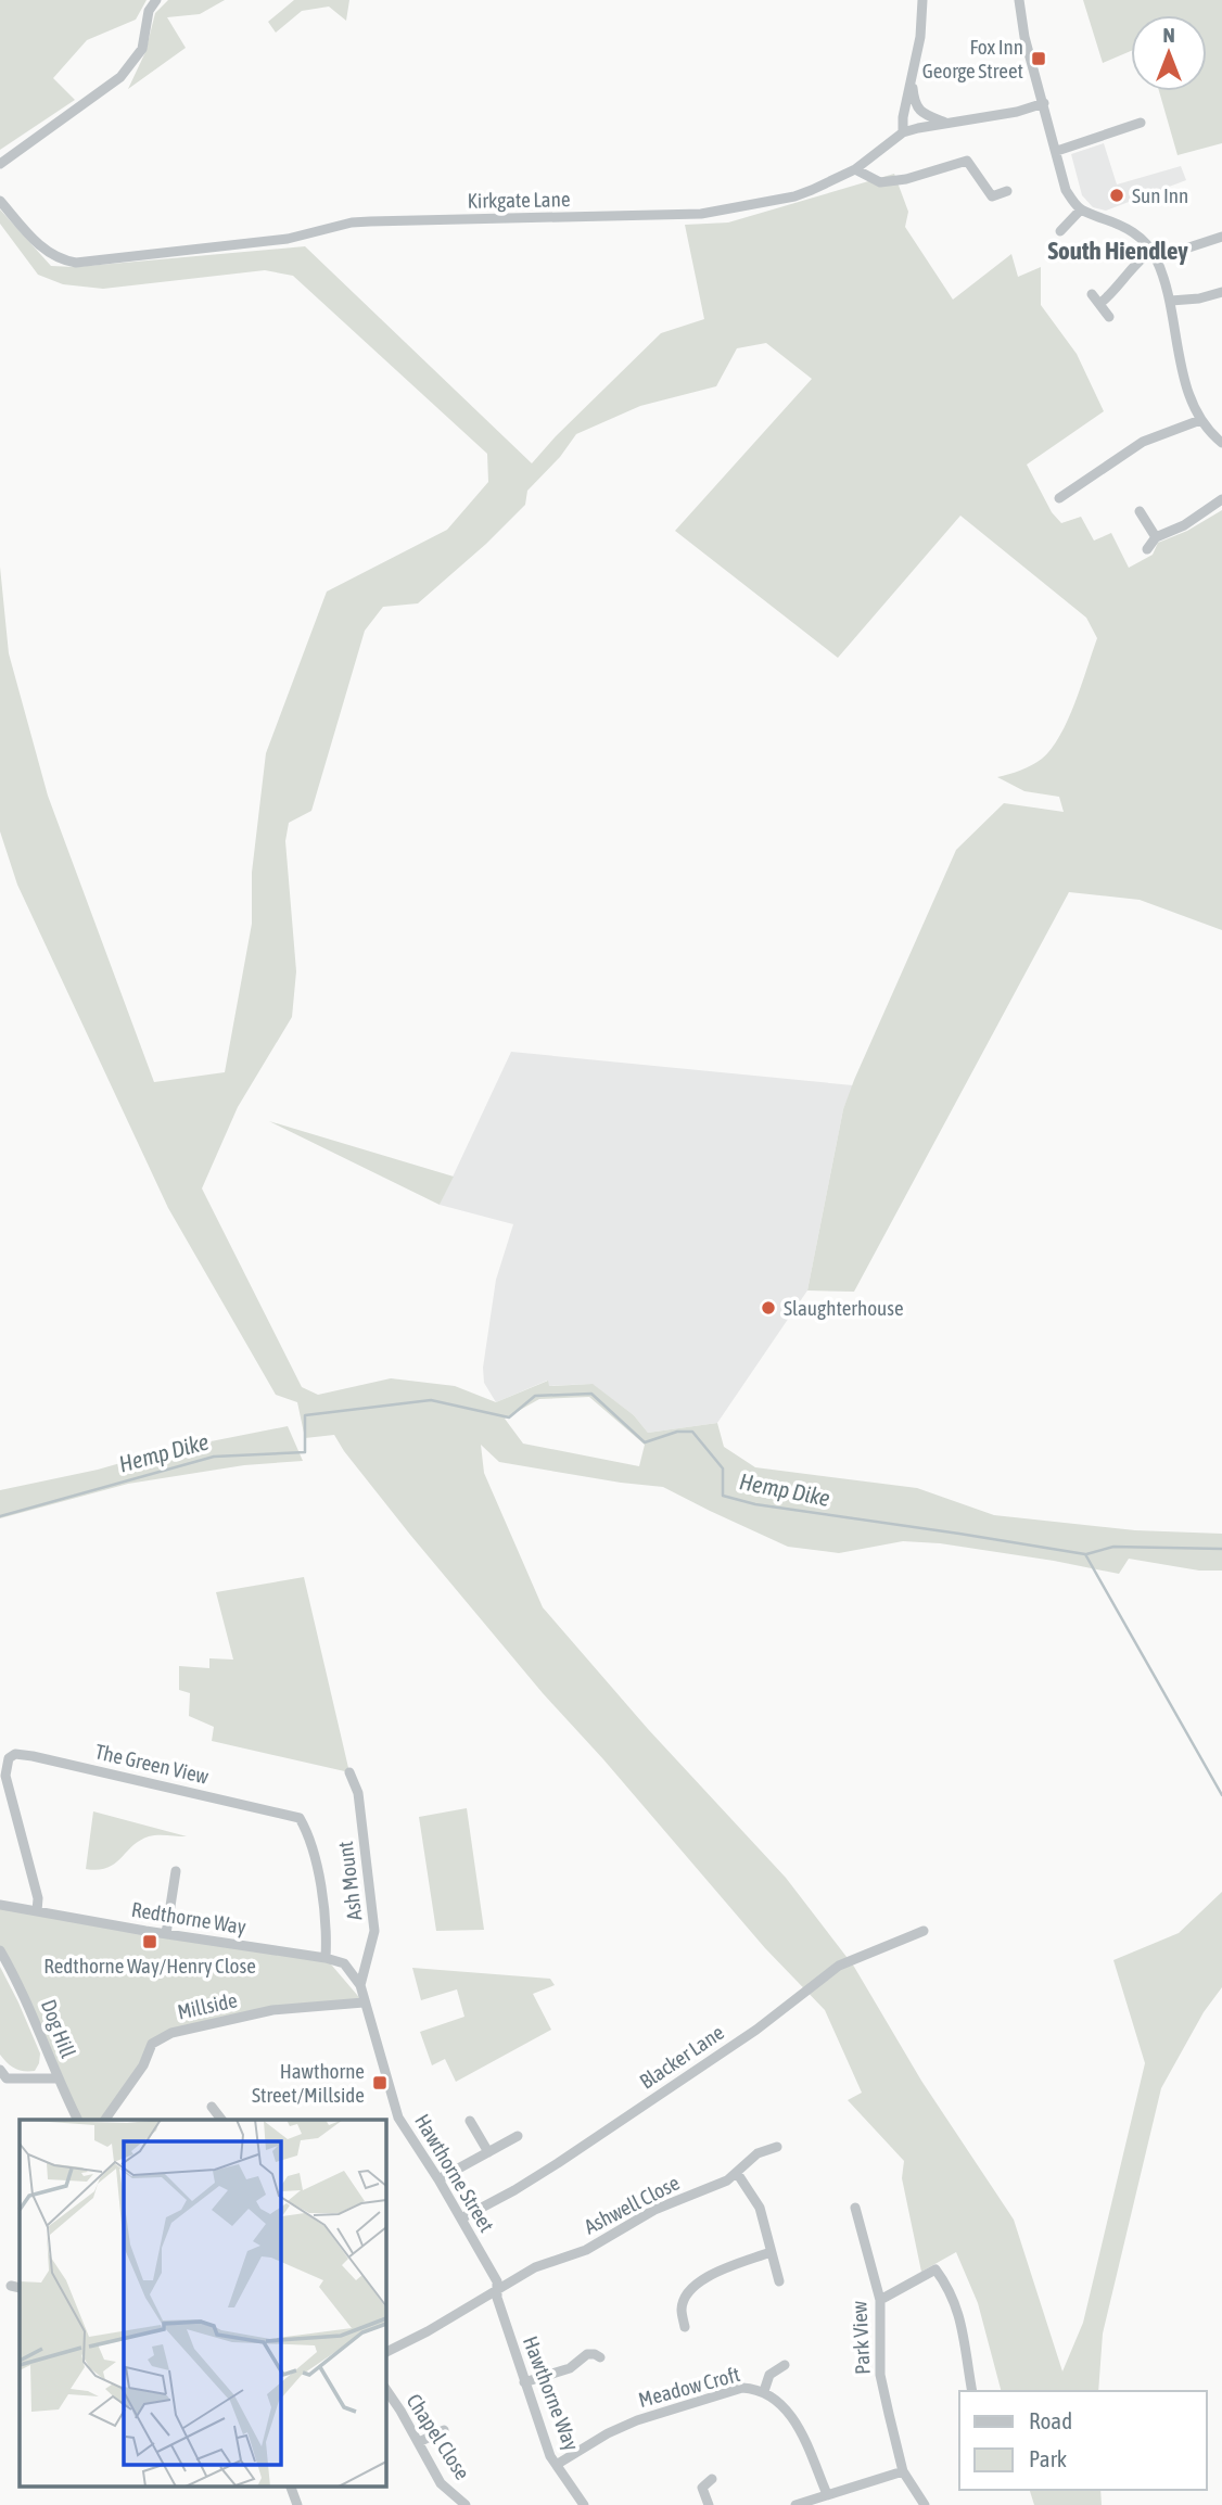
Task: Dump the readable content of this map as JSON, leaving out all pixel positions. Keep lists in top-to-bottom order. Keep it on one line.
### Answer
{"streets":{"street":["Kirkgate Lane","The Green View","Ash Mount","Redthorne Way","Millside","Dog Hill","Blacker Lane","Hawthorne Street","Ashwell Close","Park View","Meadow Croft","Hawthorne Way","Chapel Close"]},"crossings":[["The Green View","Redthorne Way"],["Ash Mount","Redthorne Way"],["Ash Mount","Hawthorne Street"],["Redthorne Way","Hawthorne Street"],["Millside","Hawthorne Street"],["Blacker Lane","Hawthorne Street"],["Hawthorne Street","Ashwell Close"],["Hawthorne Street","Hawthorne Way"],["Ashwell Close","Hawthorne Way"],["Meadow Croft","Hawthorne Way"]],"districts":["South Hiendley"],"water":["Hemp Dike"],"places":{"transit":["Fox Inn George Street","Redthorne Way/Henry Close","Hawthorne Street/Millside"],"other":["Sun Inn","Slaughterhouse"]},"legend":["Road","Park"],"north":"top"}
